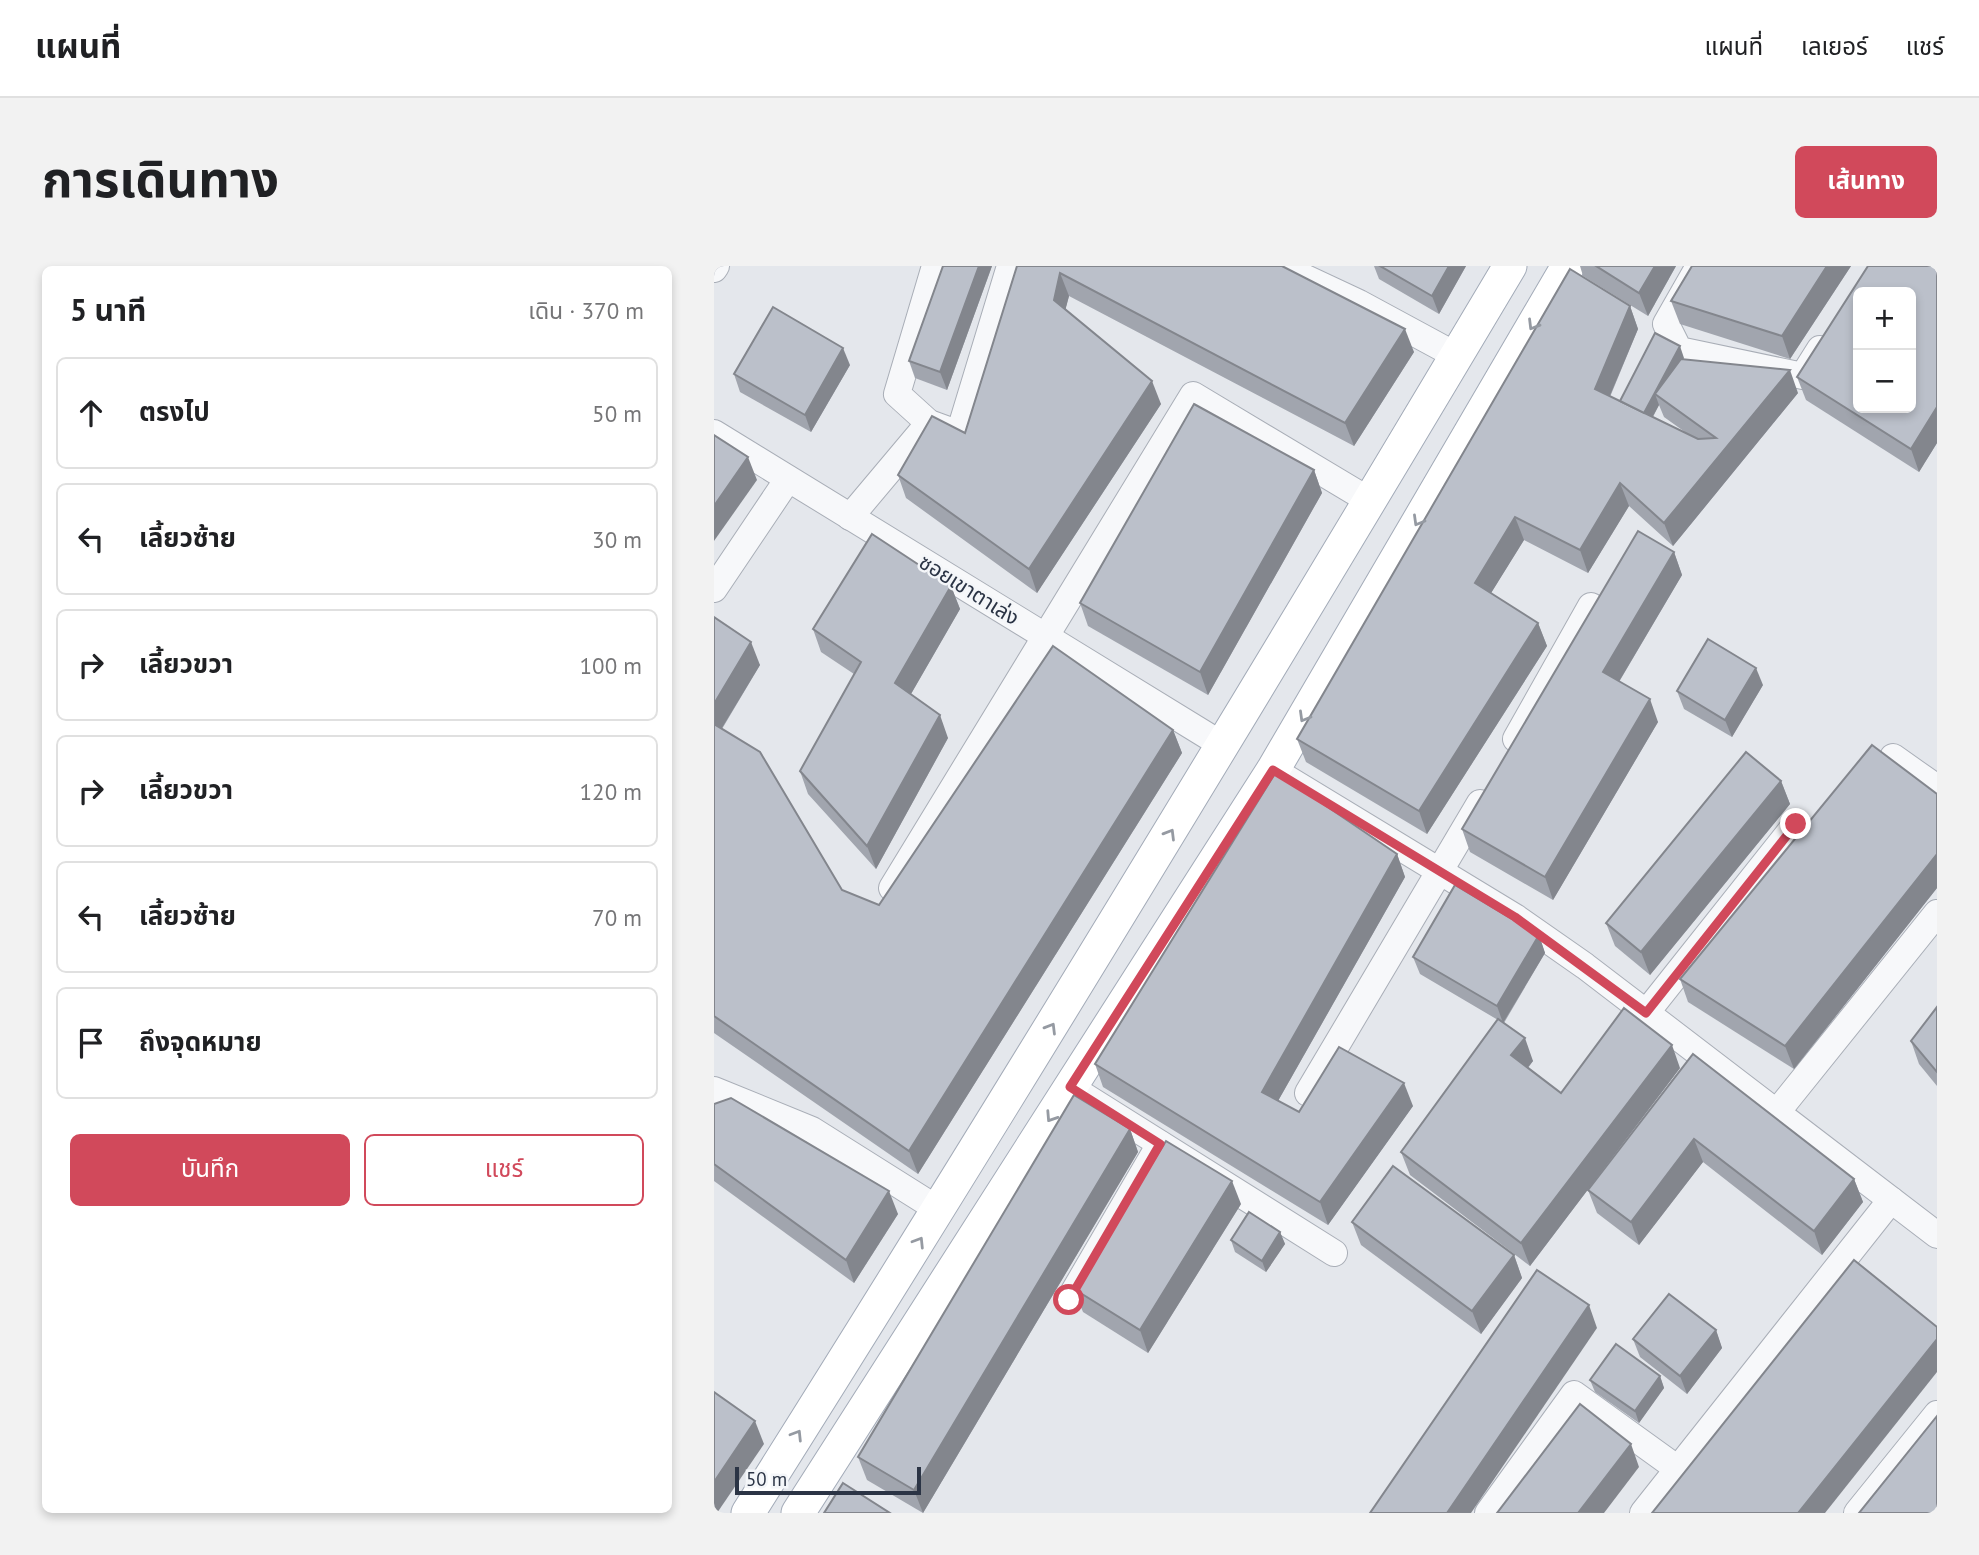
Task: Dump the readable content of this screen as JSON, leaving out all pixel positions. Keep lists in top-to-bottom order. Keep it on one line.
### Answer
{"streets":{"street":["ซอยเขาตาเล่ง"]},"scale_bar":"50 m","page":{"header":"แผนที่","nav":["แผนที่","เลเยอร์","แชร์"],"title":"การเดินทาง","buttons":["เส้นทาง",["บันทึก","แชร์"]],"heading":["5 นาที","เดิน · 370 m"],"map_buttons":["+","−"],"list":[["ตรงไป","50 m"],["เลี้ยวซ้าย","30 m"],["เลี้ยวขวา","100 m"],["เลี้ยวขวา","120 m"],["เลี้ยวซ้าย","70 m"],"ถึงจุดหมาย"],"scale":"50 m"}}
